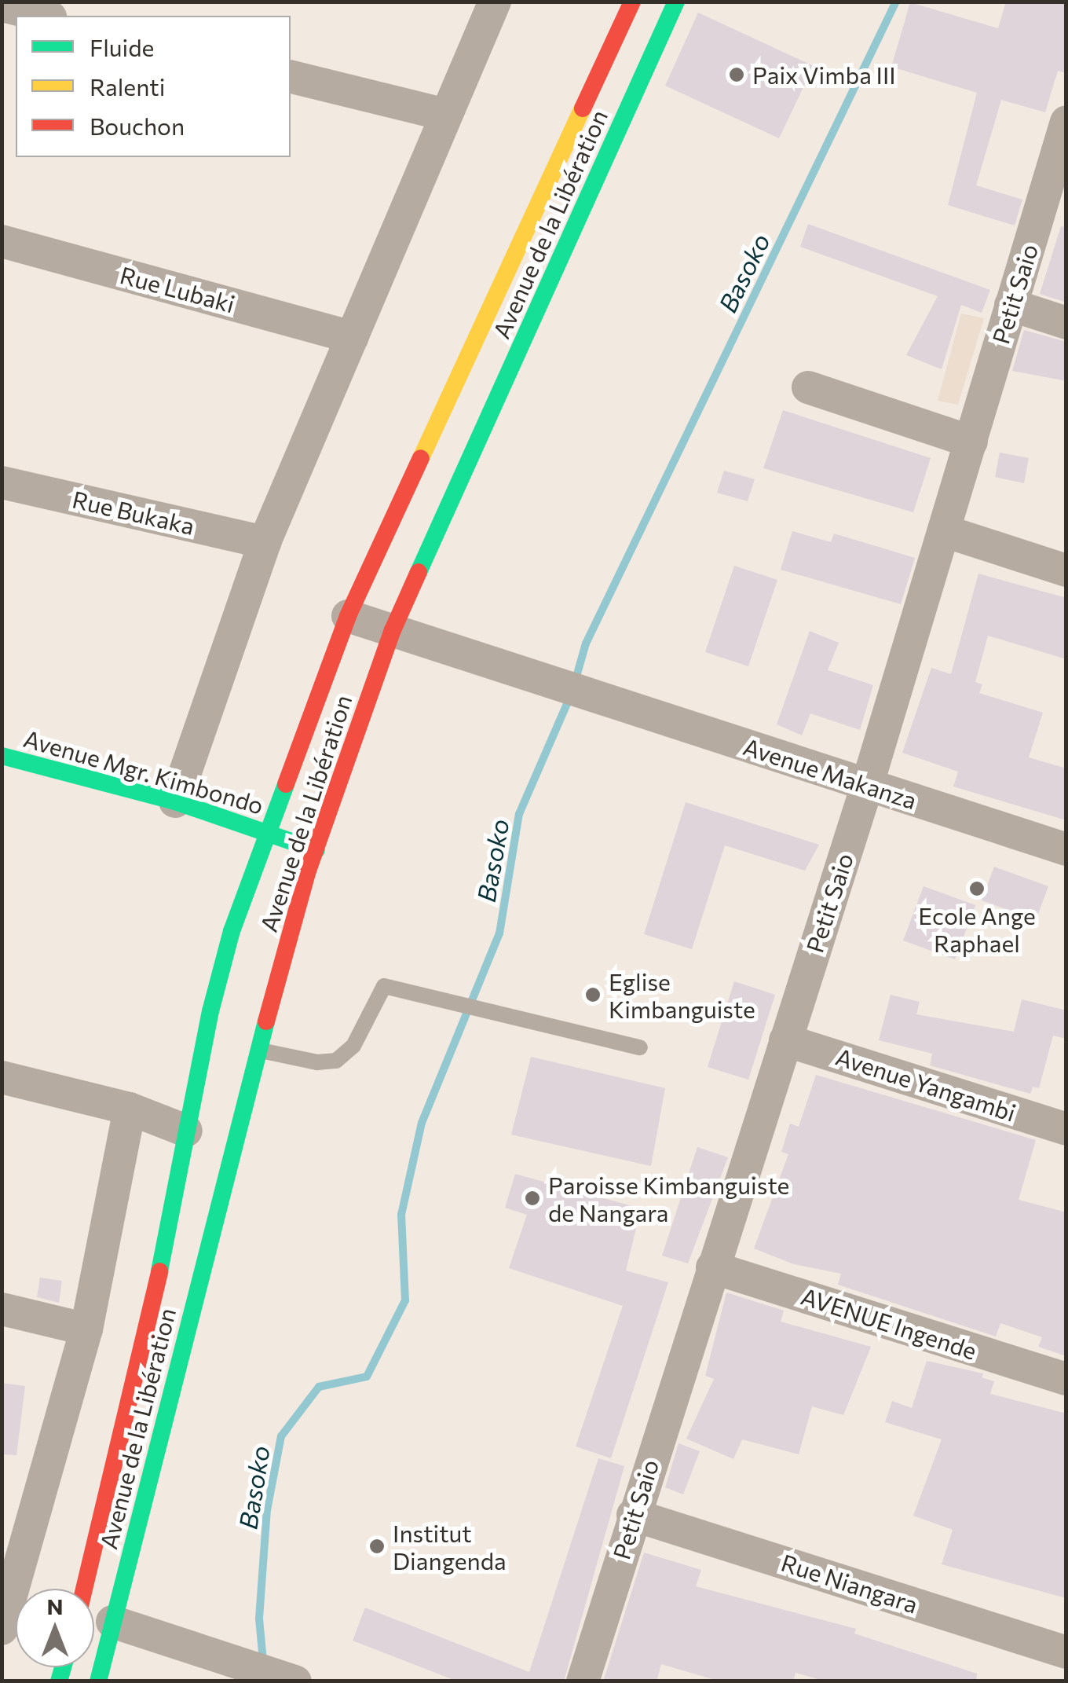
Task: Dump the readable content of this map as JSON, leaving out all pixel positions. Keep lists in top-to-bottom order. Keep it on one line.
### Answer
{"streets":{"main road":["Avenue de la Libération","Avenue Mgr. Kimbondo"],"street":["Rue Lubaki","Petit Saio","Rue Bukaka","Avenue Makanza","Avenue Yangambi","AVENUE Ingende","Rue Niangara"]},"crossings":[["Avenue de la Libération","Avenue Mgr. Kimbondo"],["Avenue de la Libération","Avenue Makanza"],["Petit Saio","Avenue Makanza"],["Petit Saio","Avenue Yangambi"],["Petit Saio","AVENUE Ingende"],["Petit Saio","Rue Niangara"]],"water":["Basoko"],"places":["Paix Vimba III","Ecole Ange Raphael","Eglise Kimbanguiste","Paroisse Kimbanguiste de Nangara","Institut Diangenda"],"legend":["Fluide","Ralenti","Bouchon"],"north":"top"}
